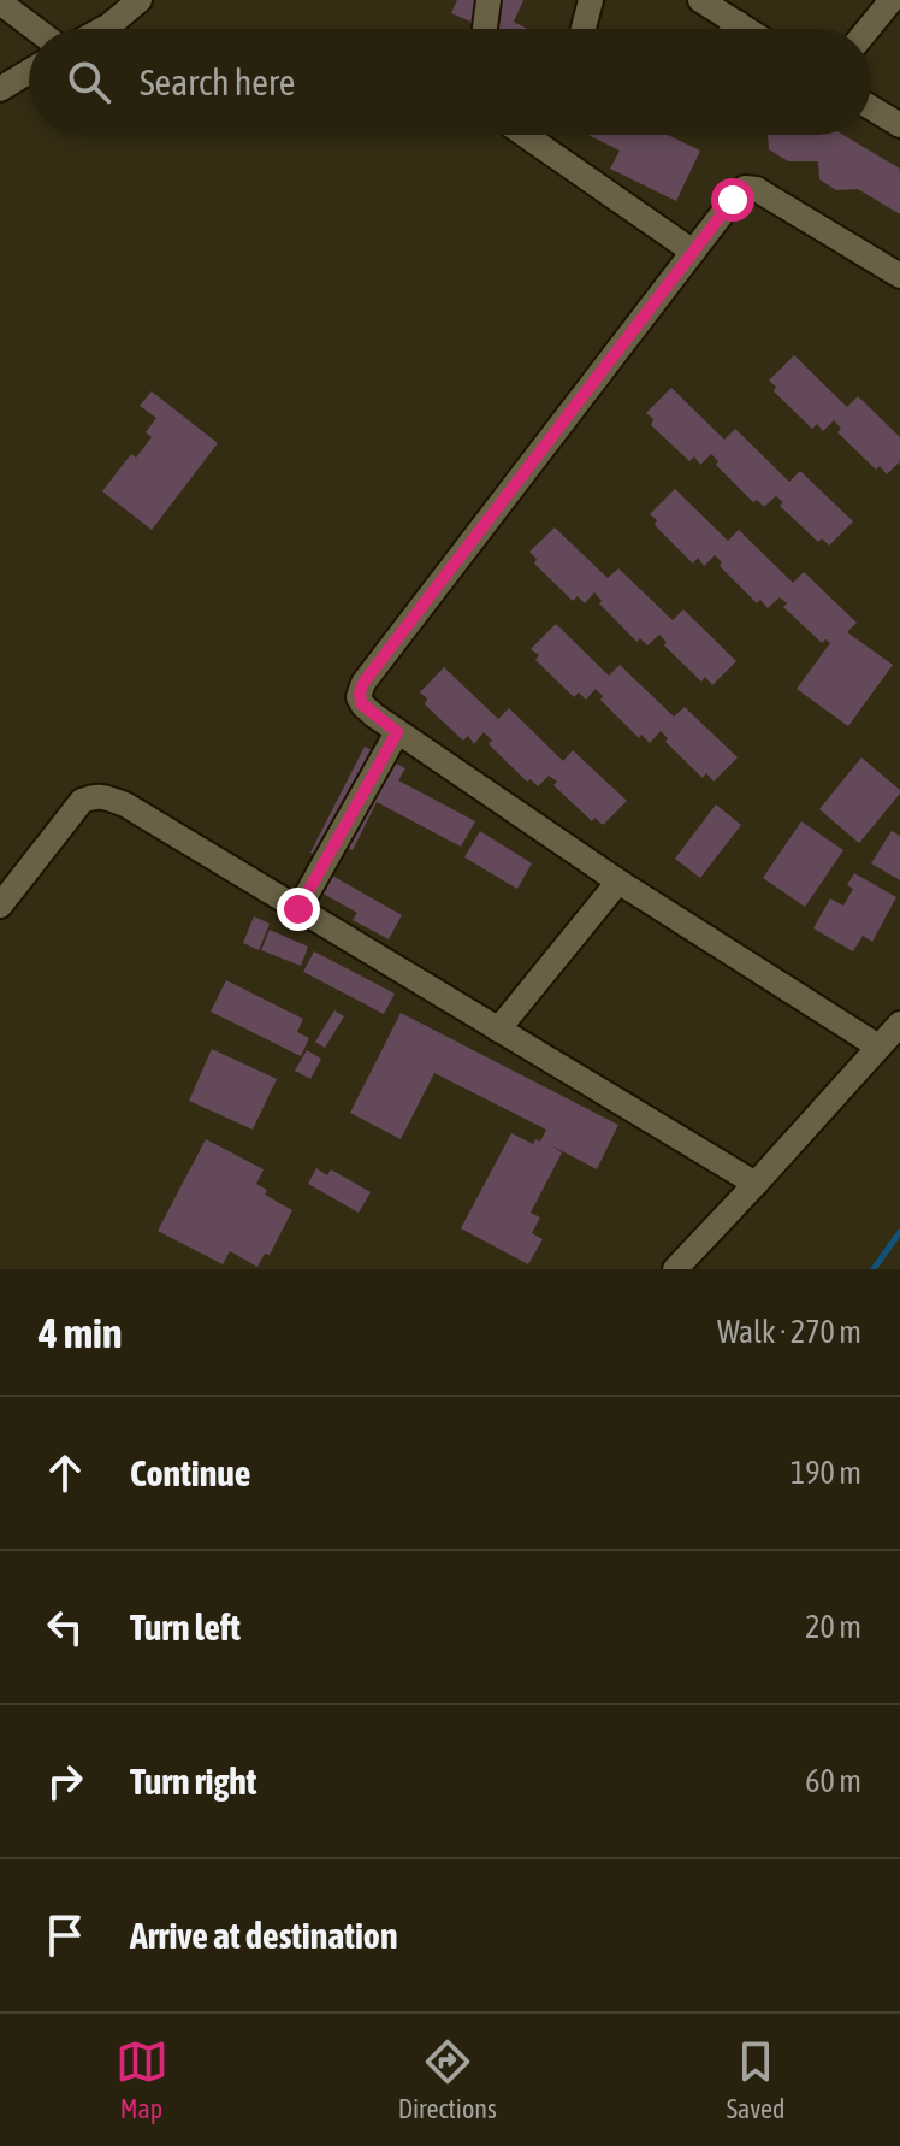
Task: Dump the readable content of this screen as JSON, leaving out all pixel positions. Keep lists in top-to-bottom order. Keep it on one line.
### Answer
{"page":{"search":"Search here","heading":["4 min","Walk · 270 m"],"list":[["Continue","190 m"],["Turn left","20 m"],["Turn right","60 m"],"Arrive at destination"],"nav":["Map","Directions","Saved"]}}
